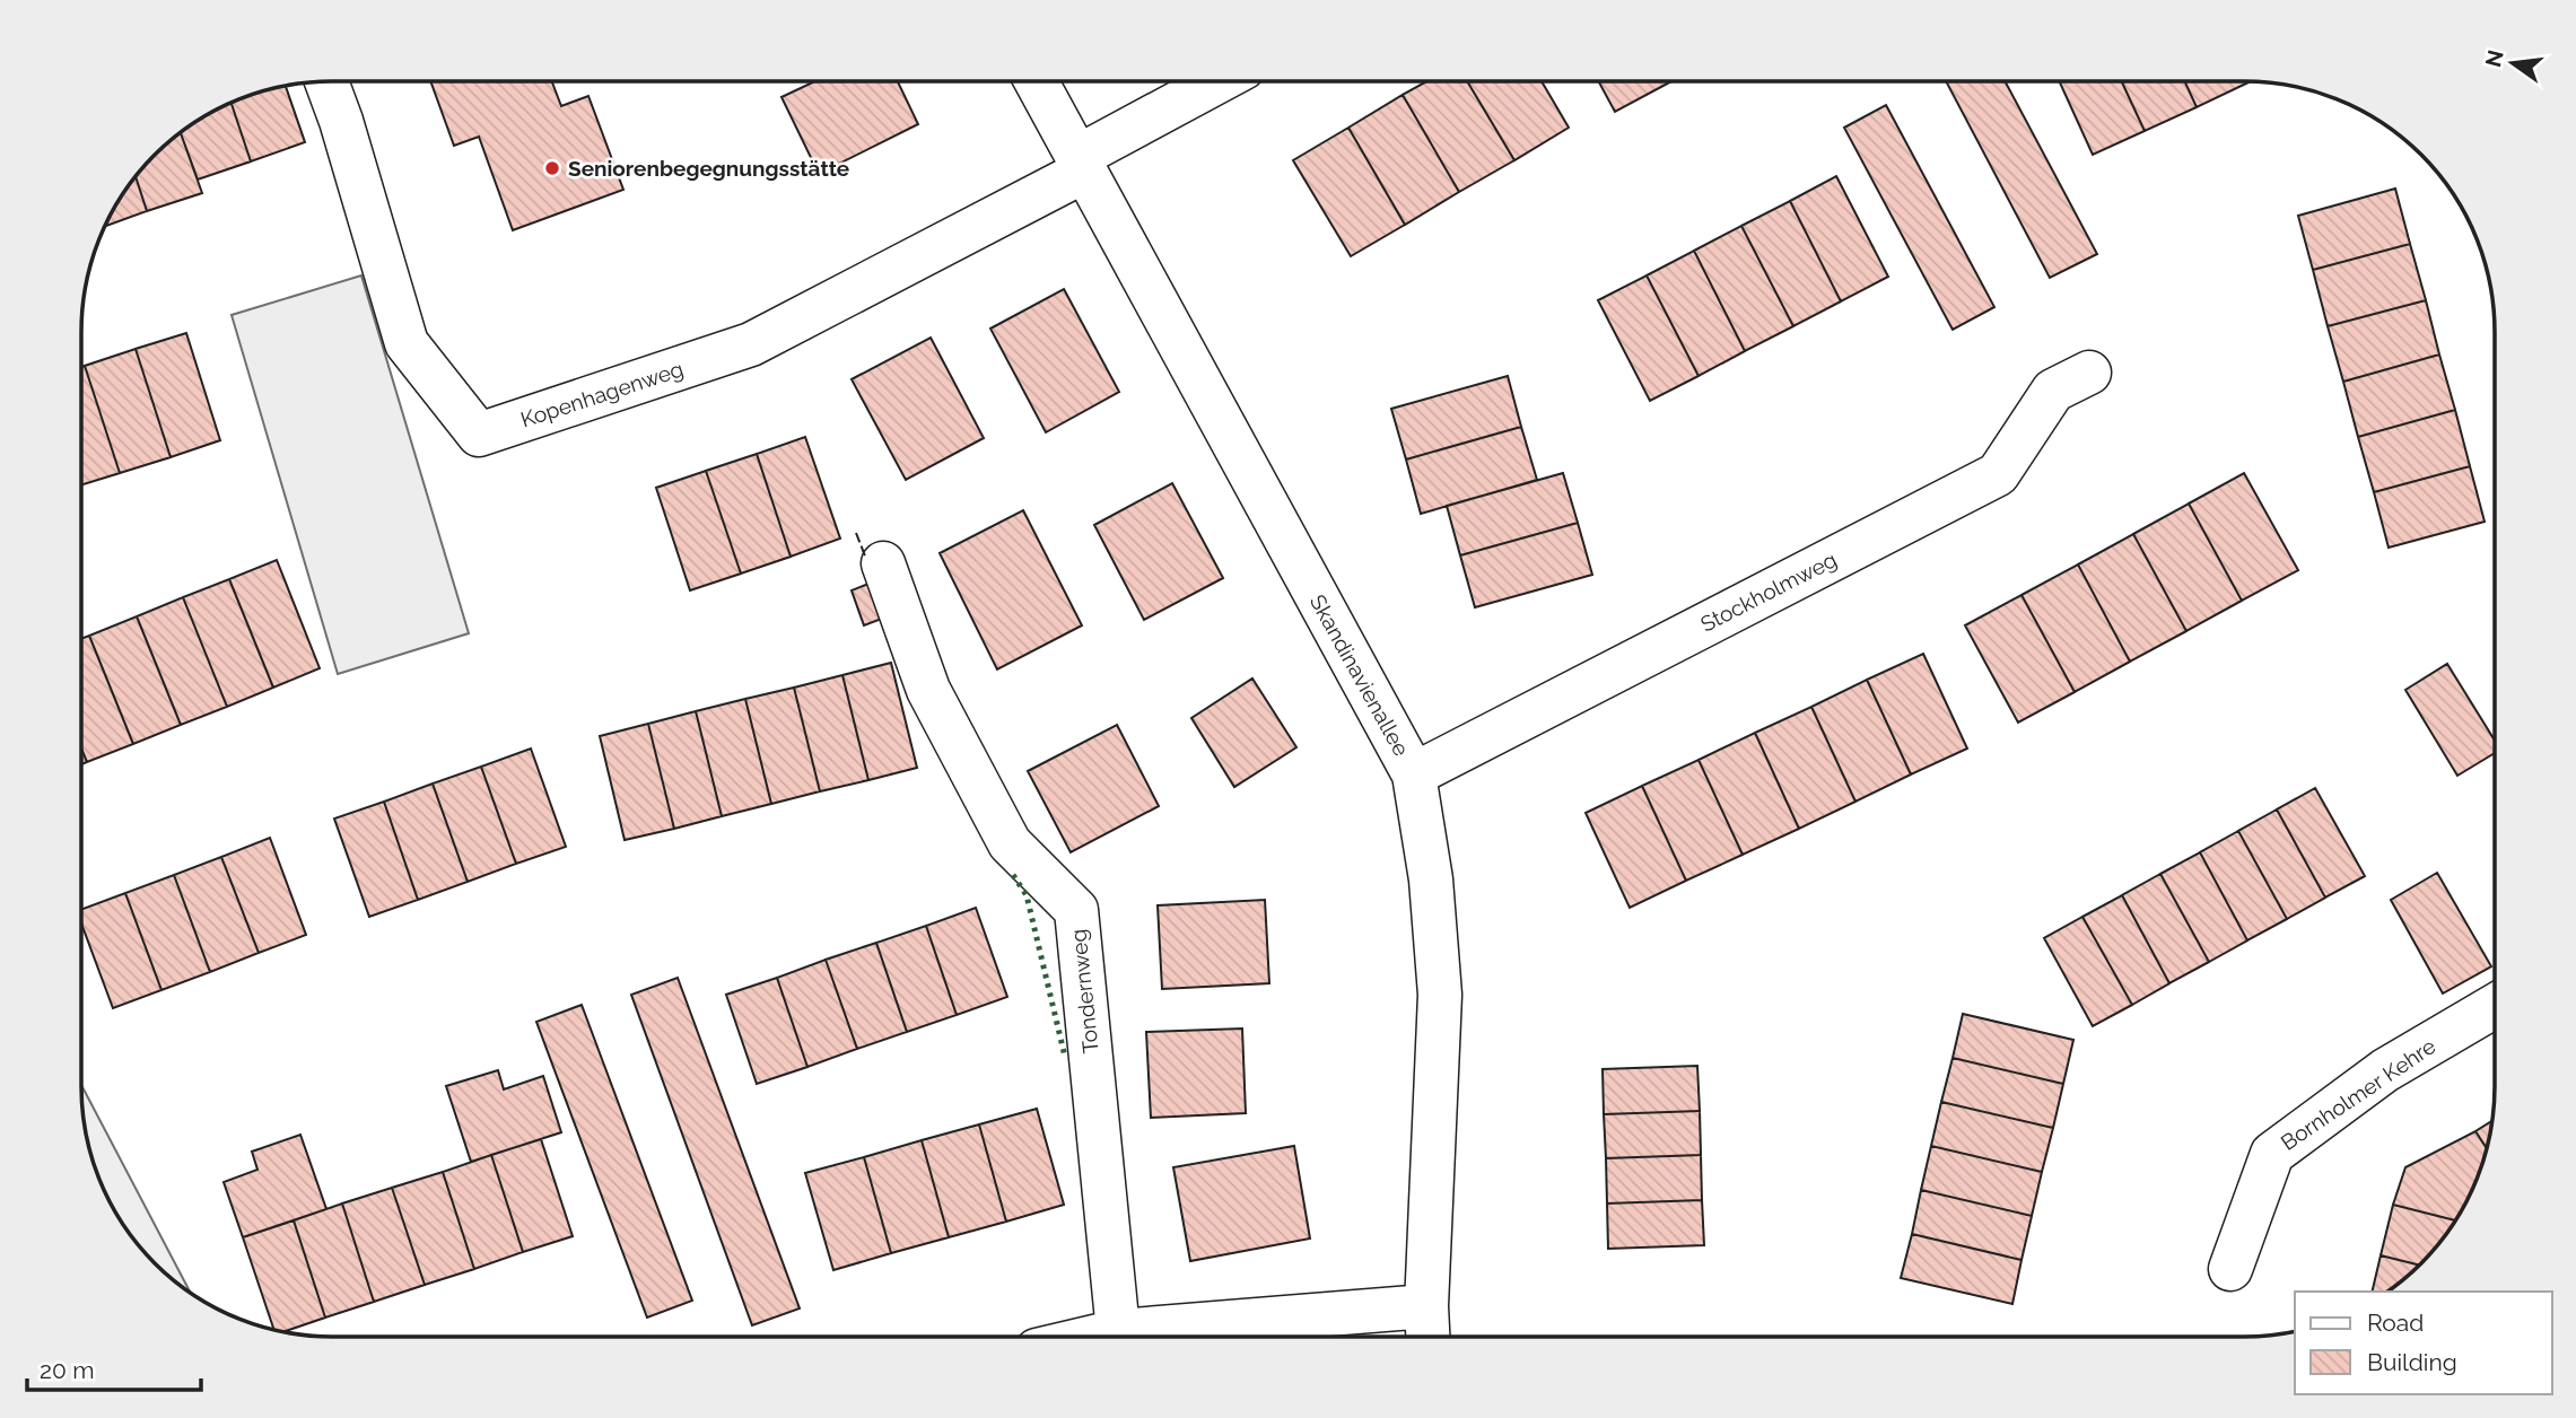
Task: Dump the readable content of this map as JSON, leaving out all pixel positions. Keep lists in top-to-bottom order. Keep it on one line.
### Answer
{"streets":{"street":["Kopenhagenweg","Stockholmweg","Skandinavienallee","Tondernweg","Bornholmer Kehre"]},"crossings":[["Kopenhagenweg","Skandinavienallee"],["Stockholmweg","Skandinavienallee"]],"places":["Seniorenbegegnungsstätte"],"legend":["Road","Building"],"scale_bar":"20 m","north":"left"}
